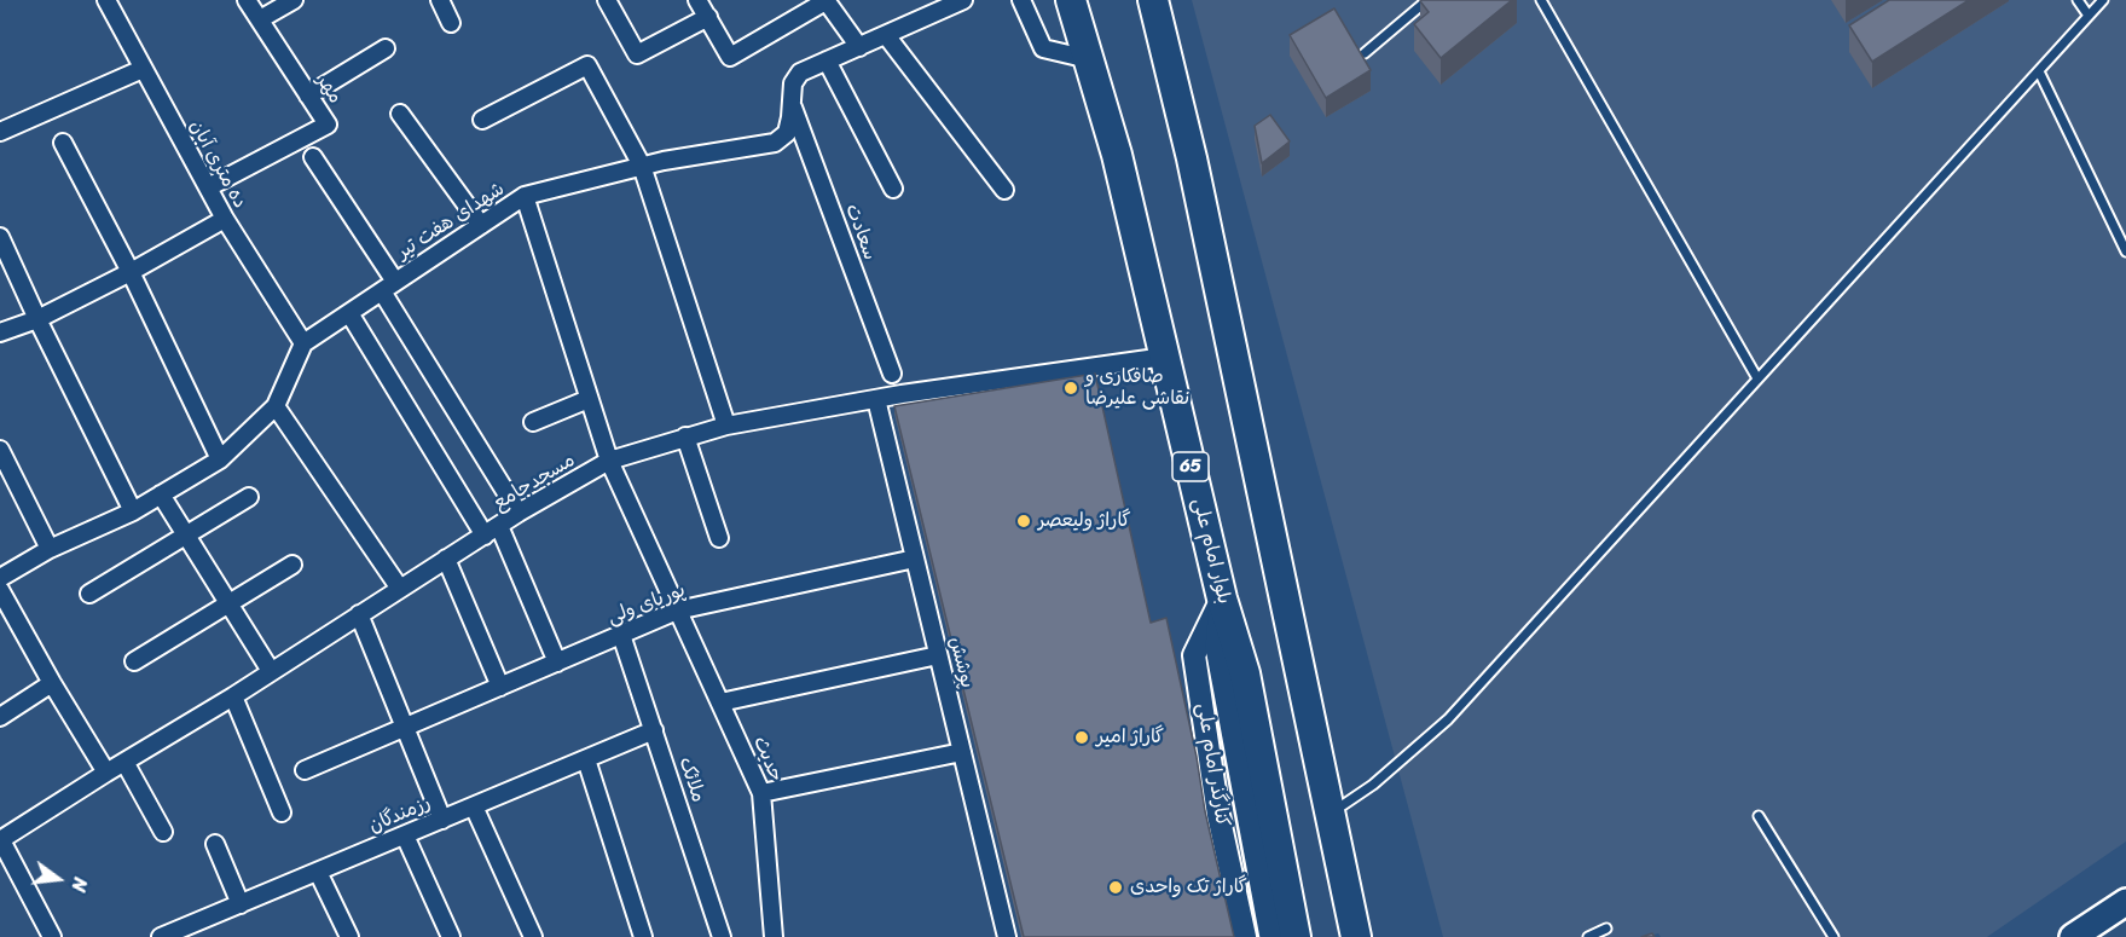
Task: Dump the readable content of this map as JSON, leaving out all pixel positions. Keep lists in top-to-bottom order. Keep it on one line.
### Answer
{"streets":{"highway":["65","بلوار امام علی"],"street":["مهر","ده متری آبان","شهدای هفت تیر","سعادت","مسجدجامع","پوریای ولی","پوشش","حدیث","کنارگذر امام علی","ملائک","رزمندگان"]},"crossings":[["مهر","ده متری آبان"],["ده متری آبان","شهدای هفت تیر"],["شهدای هفت تیر","سعادت"],["شهدای هفت تیر","حدیث"],["مسجدجامع","بلوار امام علی"],["مسجدجامع","پوشش"],["مسجدجامع","حدیث"],["بلوار امام علی","کنارگذر امام علی"],["پوریای ولی","پوشش"],["پوریای ولی","حدیث"],["پوریای ولی","ملائک"],["ملائک","رزمندگان"]],"places":["صافکاری و نقاشی عليرضا","گاراژ ولیعصر","گاراژ امیر","گاراژ تک واحدی"],"north":"right"}
